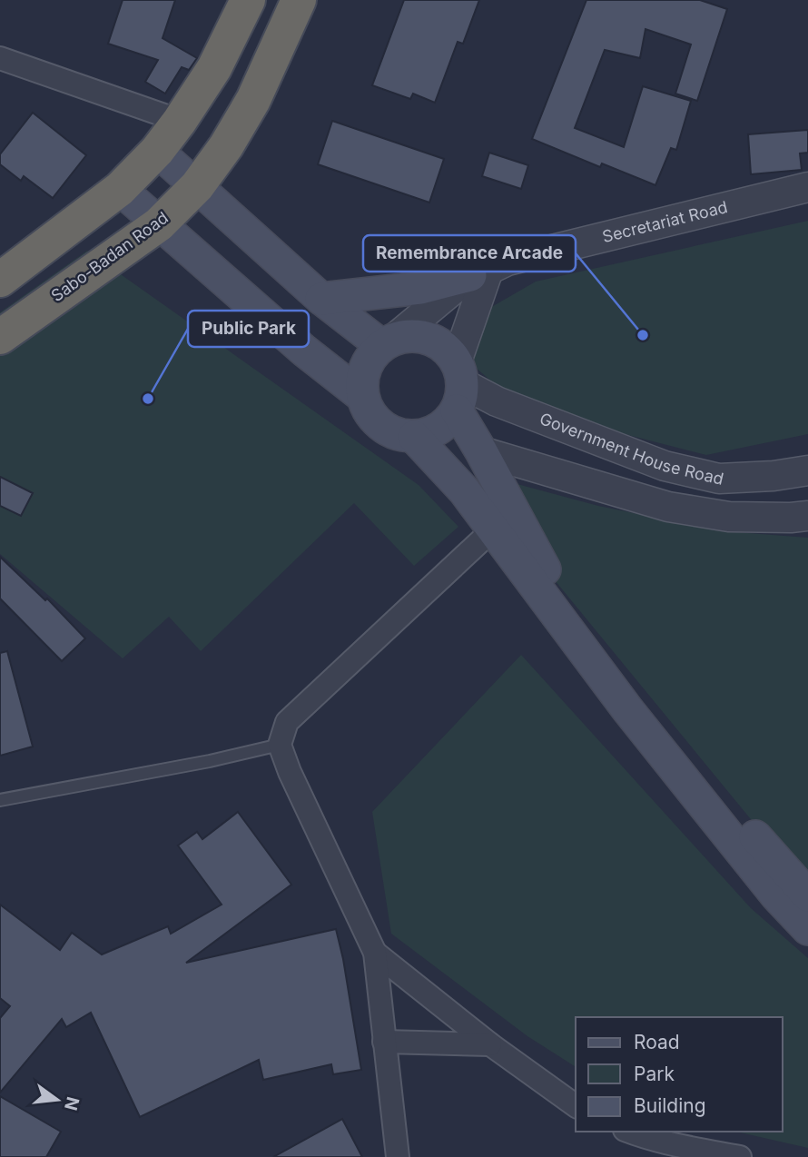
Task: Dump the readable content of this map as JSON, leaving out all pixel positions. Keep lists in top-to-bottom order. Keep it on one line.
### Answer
{"streets":{"highway":["Sabo-Badan Road"],"street":["Secretariat Road","Government House Road"]},"crossings":[["Secretariat Road","Government House Road"]],"places":["Remembrance Arcade","Public Park"],"legend":["Road","Park","Building"],"north":"right"}
